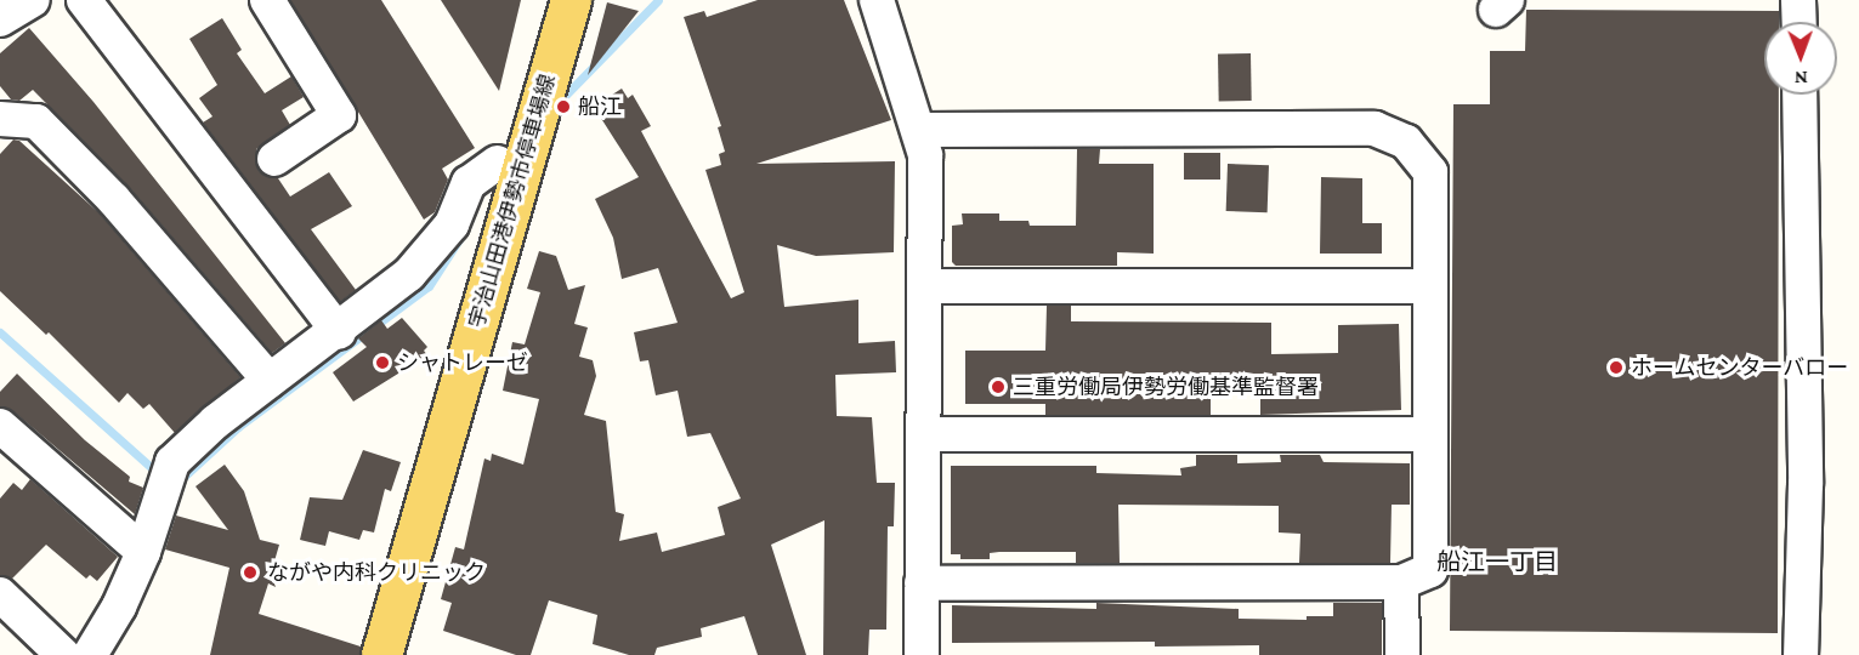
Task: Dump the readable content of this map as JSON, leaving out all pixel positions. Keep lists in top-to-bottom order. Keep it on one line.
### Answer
{"streets":{"main road":["宇治山田港伊勢市停車場線"]},"districts":["船江一丁目"],"places":["船江","シャトレーゼ","ホームセンターバロー","三重労働局伊勢労働基準監督署","ながや内科クリニック"],"north":"bottom"}
